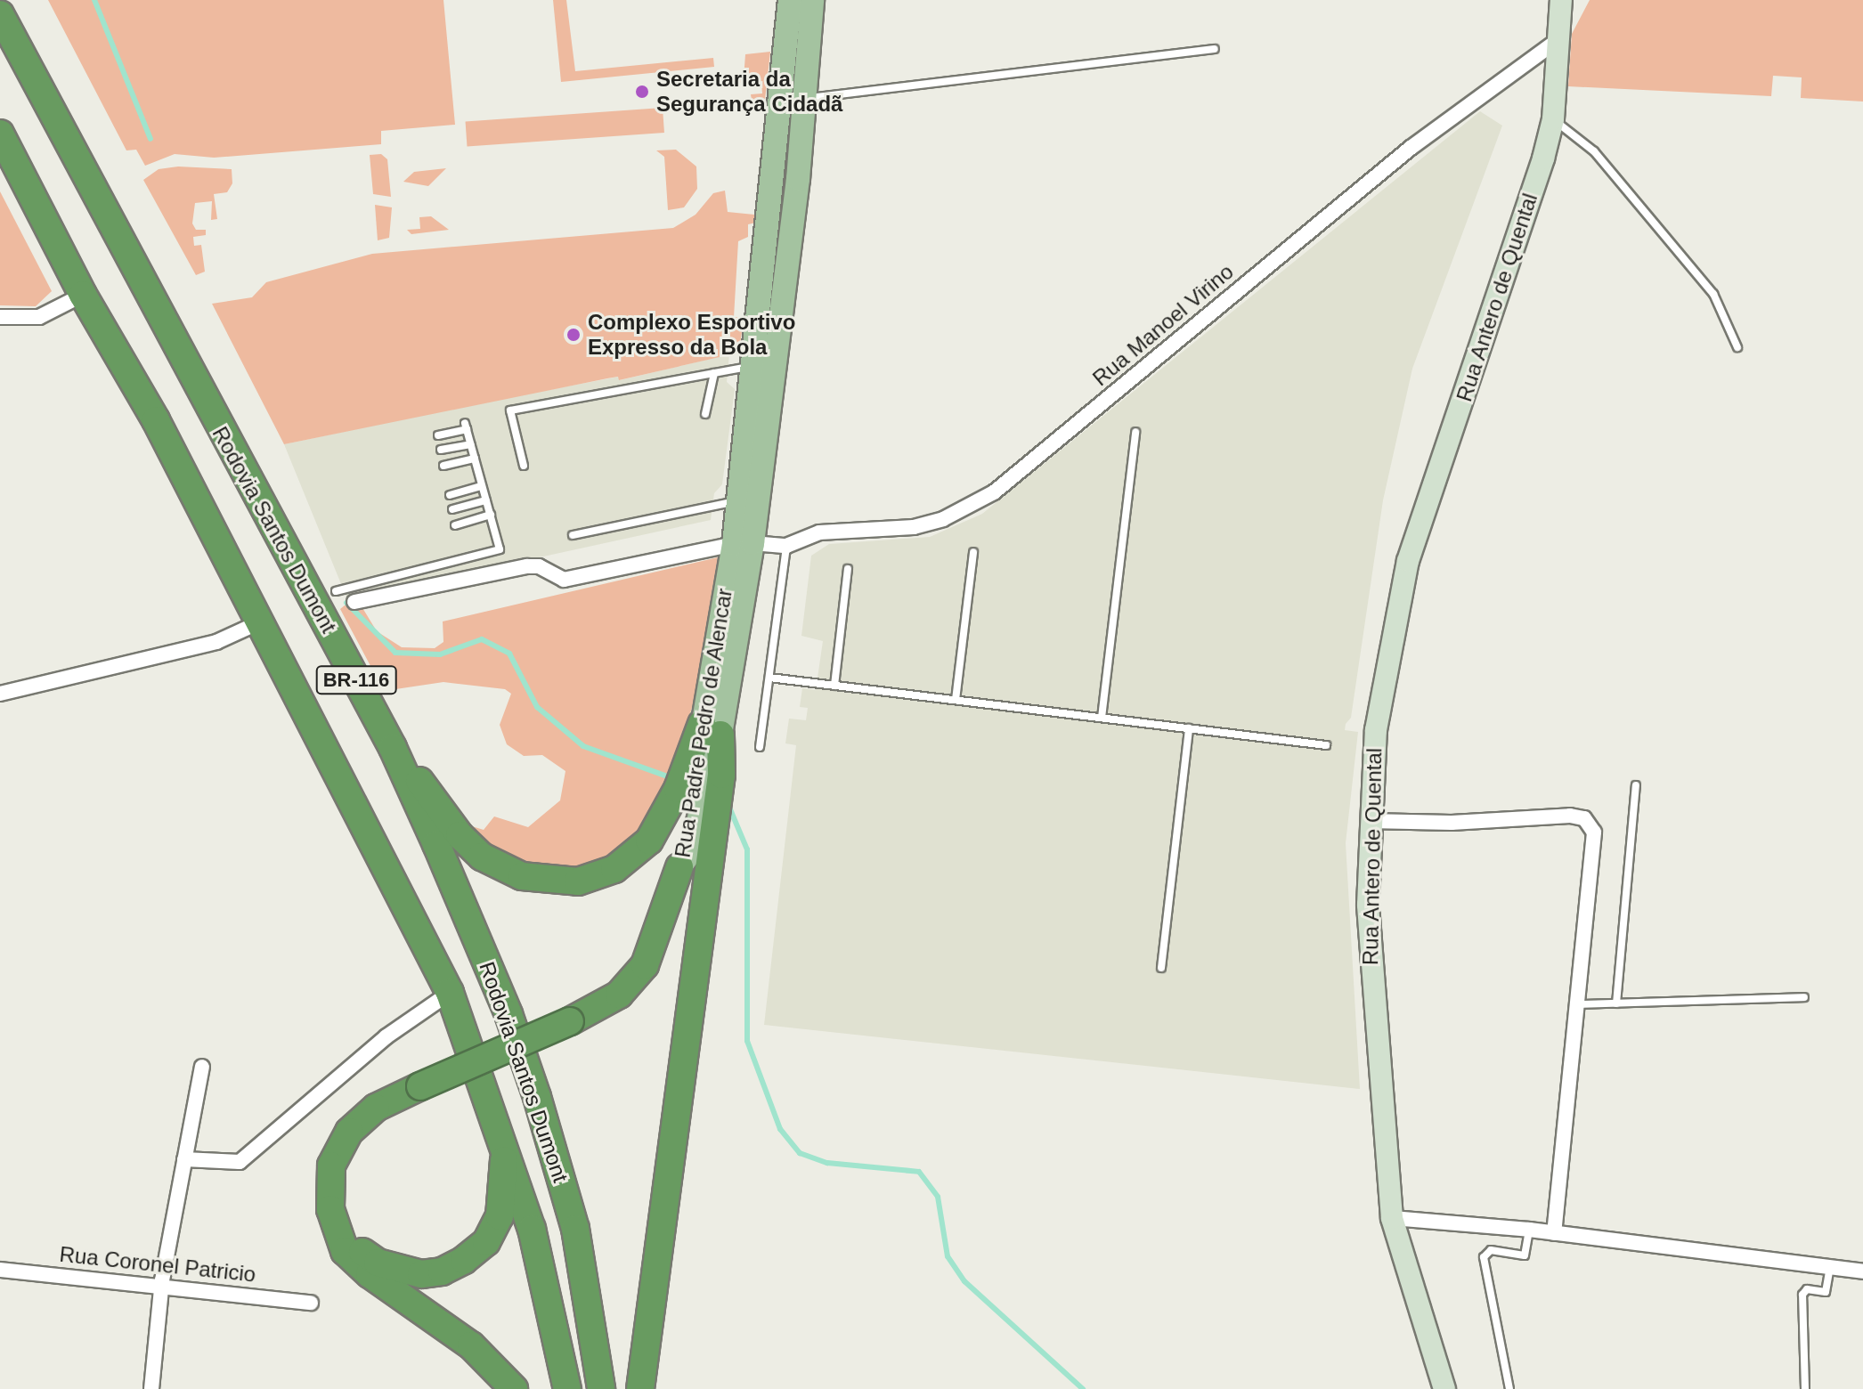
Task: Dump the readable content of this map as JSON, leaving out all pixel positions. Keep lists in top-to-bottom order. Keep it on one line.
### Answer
{"streets":{"highway":["Rodovia Santos Dumont","BR-116"],"main road":["Rua Padre Pedro de Alencar"],"street":["Rua Antero de Quental","Rua Manoel Virino","Rua Coronel Patricio"]},"crossings":[["Rua Antero de Quental","Rua Manoel Virino"],["Rua Manoel Virino","Rua Padre Pedro de Alencar"]],"places":["Secretaria da Segurança Cidadã","Complexo Esportivo Expresso da Bola"]}
